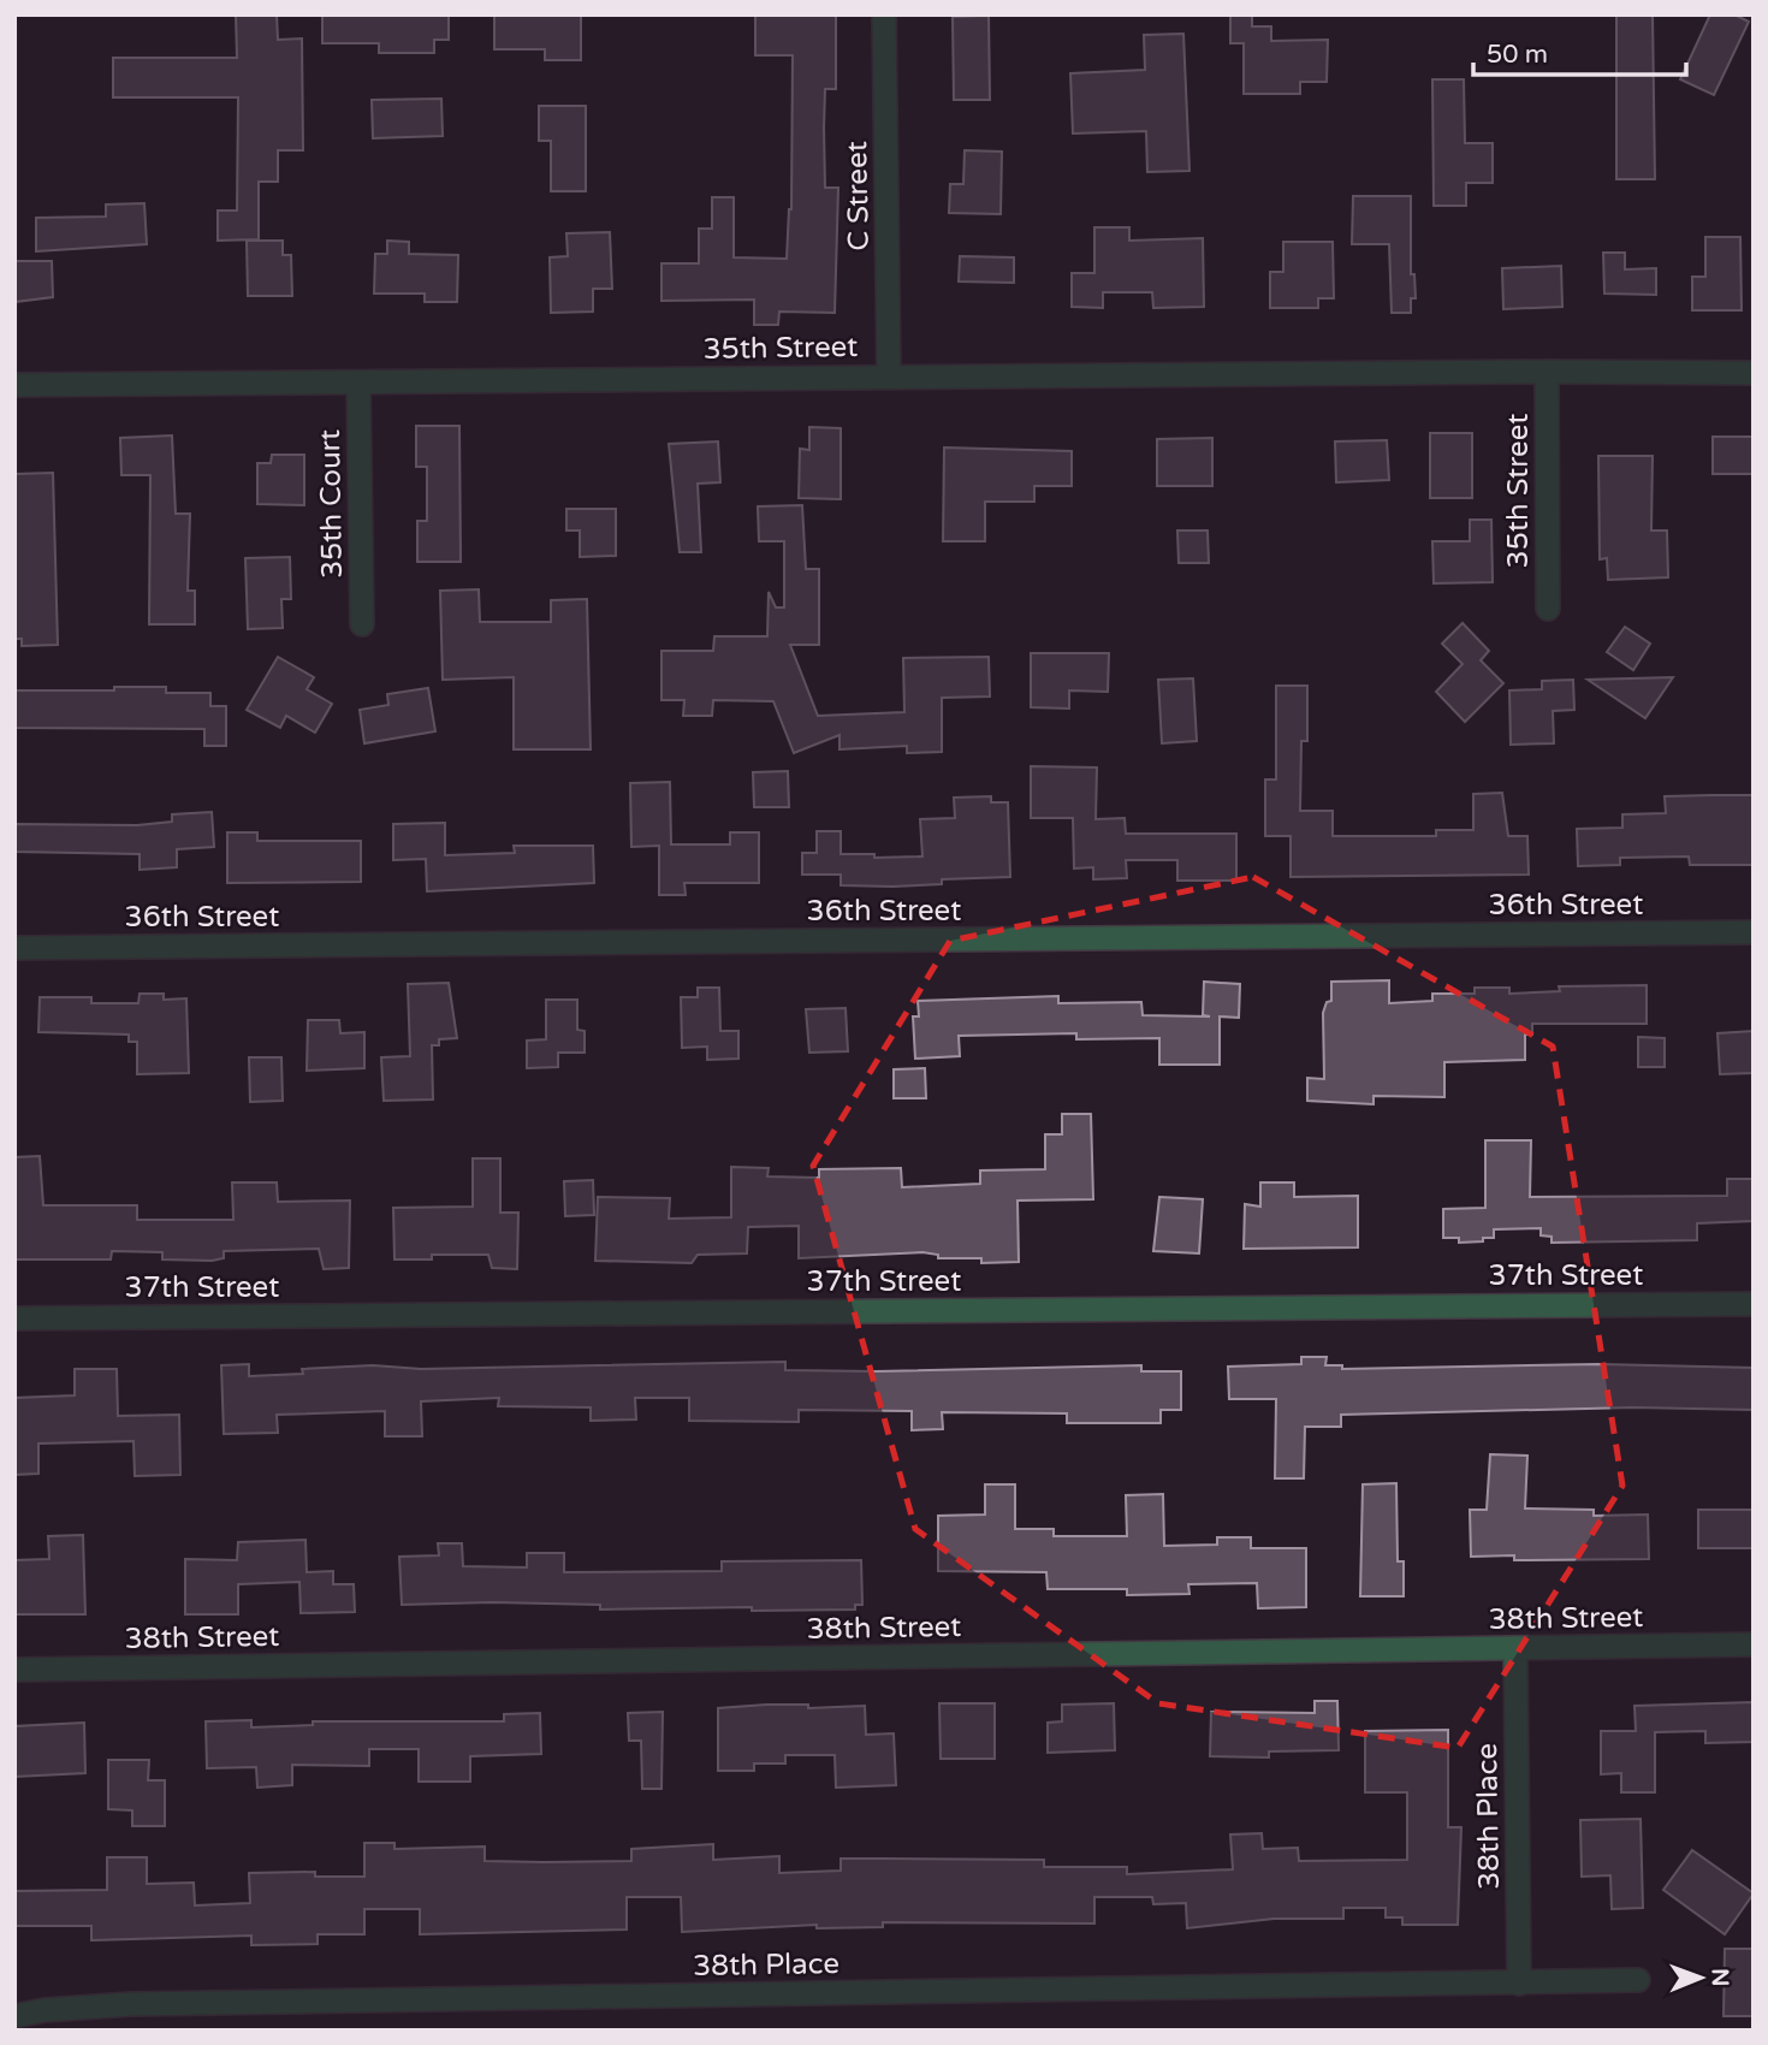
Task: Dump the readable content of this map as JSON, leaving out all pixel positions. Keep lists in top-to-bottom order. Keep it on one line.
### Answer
{"streets":{"street":["C Street","35th Street","35th Court","36th Street","37th Street","38th Street","38th Place"]},"crossings":[["C Street","35th Street"],["35th Street","35th Court"],["38th Street","38th Place"]],"scale_bar":"50 m","north":"right"}
